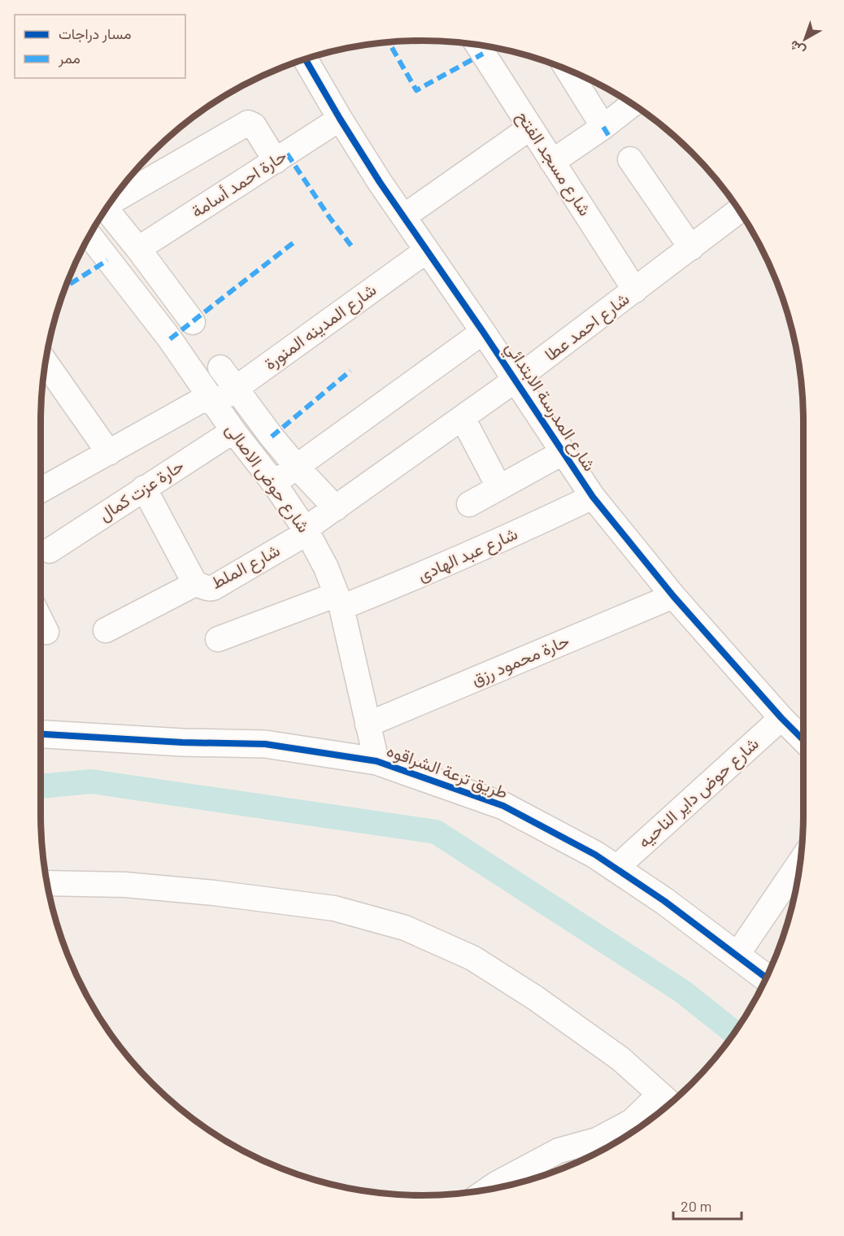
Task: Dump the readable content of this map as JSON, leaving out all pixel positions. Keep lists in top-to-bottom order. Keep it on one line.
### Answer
{"streets":{"street":["شارع مسجد الفتح","حارة احمد أسامة","شارع المدينه المنورة","شارع احمد عطا","شارع المدرسة الابتدائي","شارع حوض الاصالى","حارة عزت كمال","شارع عبد الهادى","شارع الملط","حارة محمود رزق","طريق ترعة الشراقوه","شارع حوض داير الناحيه"]},"crossings":[["شارع مسجد الفتح","شارع احمد عطا"],["حارة احمد أسامة","شارع المدرسة الابتدائي"],["شارع المدينه المنورة","شارع المدرسة الابتدائي"],["شارع المدينه المنورة","شارع حوض الاصالى"],["شارع احمد عطا","شارع المدرسة الابتدائي"],["شارع احمد عطا","شارع حوض الاصالى"],["شارع احمد عطا","شارع الملط"],["شارع المدرسة الابتدائي","شارع عبد الهادى"],["شارع المدرسة الابتدائي","حارة محمود رزق"],["شارع المدرسة الابتدائي","شارع حوض داير الناحيه"],["شارع حوض الاصالى","حارة عزت كمال"],["شارع حوض الاصالى","شارع عبد الهادى"],["شارع حوض الاصالى","شارع الملط"],["شارع حوض الاصالى","حارة محمود رزق"],["شارع حوض الاصالى","طريق ترعة الشراقوه"],["طريق ترعة الشراقوه","شارع حوض داير الناحيه"]],"legend":["مسار دراجات","ممر"],"scale_bar":"20 m","north":"bottom left"}
